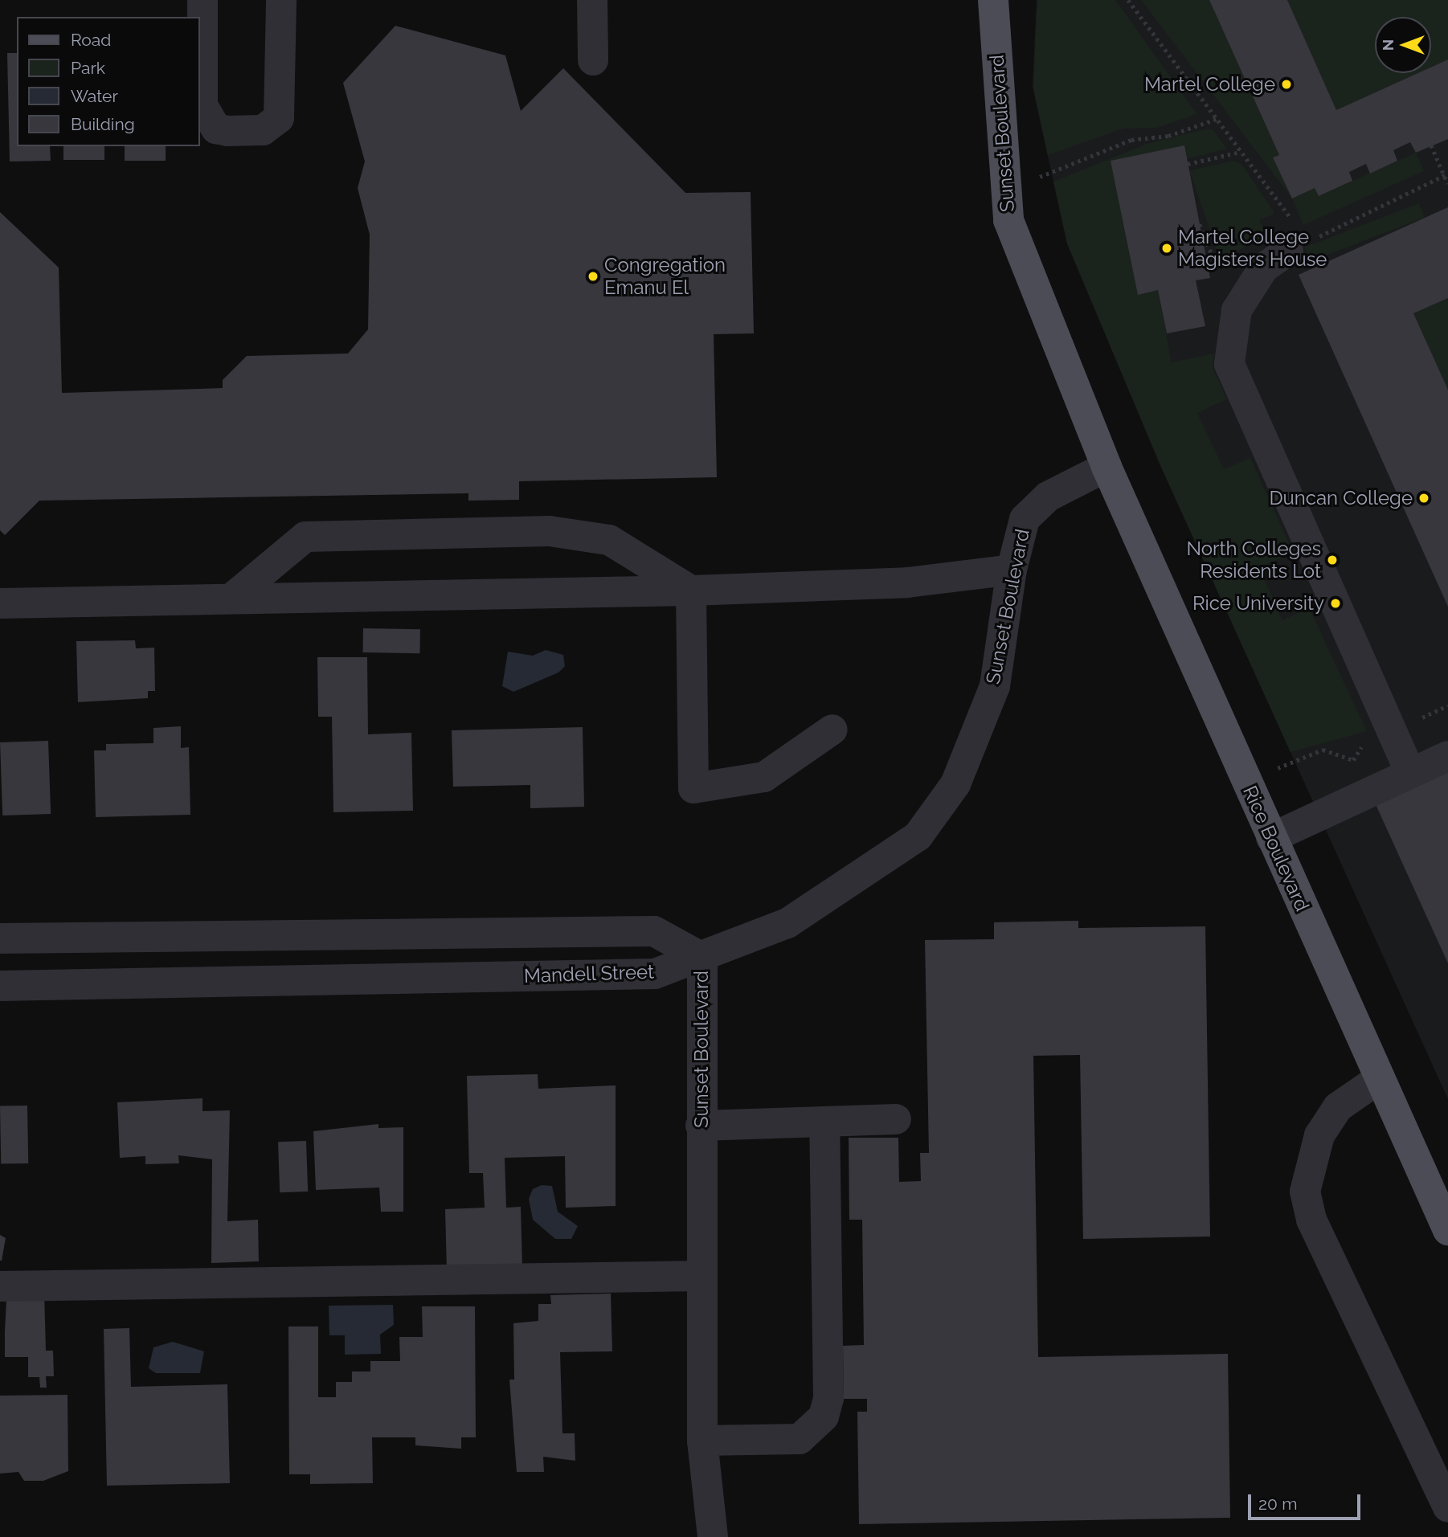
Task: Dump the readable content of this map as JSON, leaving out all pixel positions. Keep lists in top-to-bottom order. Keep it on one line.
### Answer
{"streets":{"main road":["Sunset Boulevard","Rice Boulevard"],"street":["Mandell Street"]},"crossings":[["Sunset Boulevard","Rice Boulevard"],["Sunset Boulevard","Mandell Street"]],"places":["Martel College","Martel College Magisters House","Congregation Emanu El","Duncan College","North Colleges Residents Lot","Rice University"],"legend":["Road","Park","Water","Building"],"scale_bar":"20 m","north":"left"}
